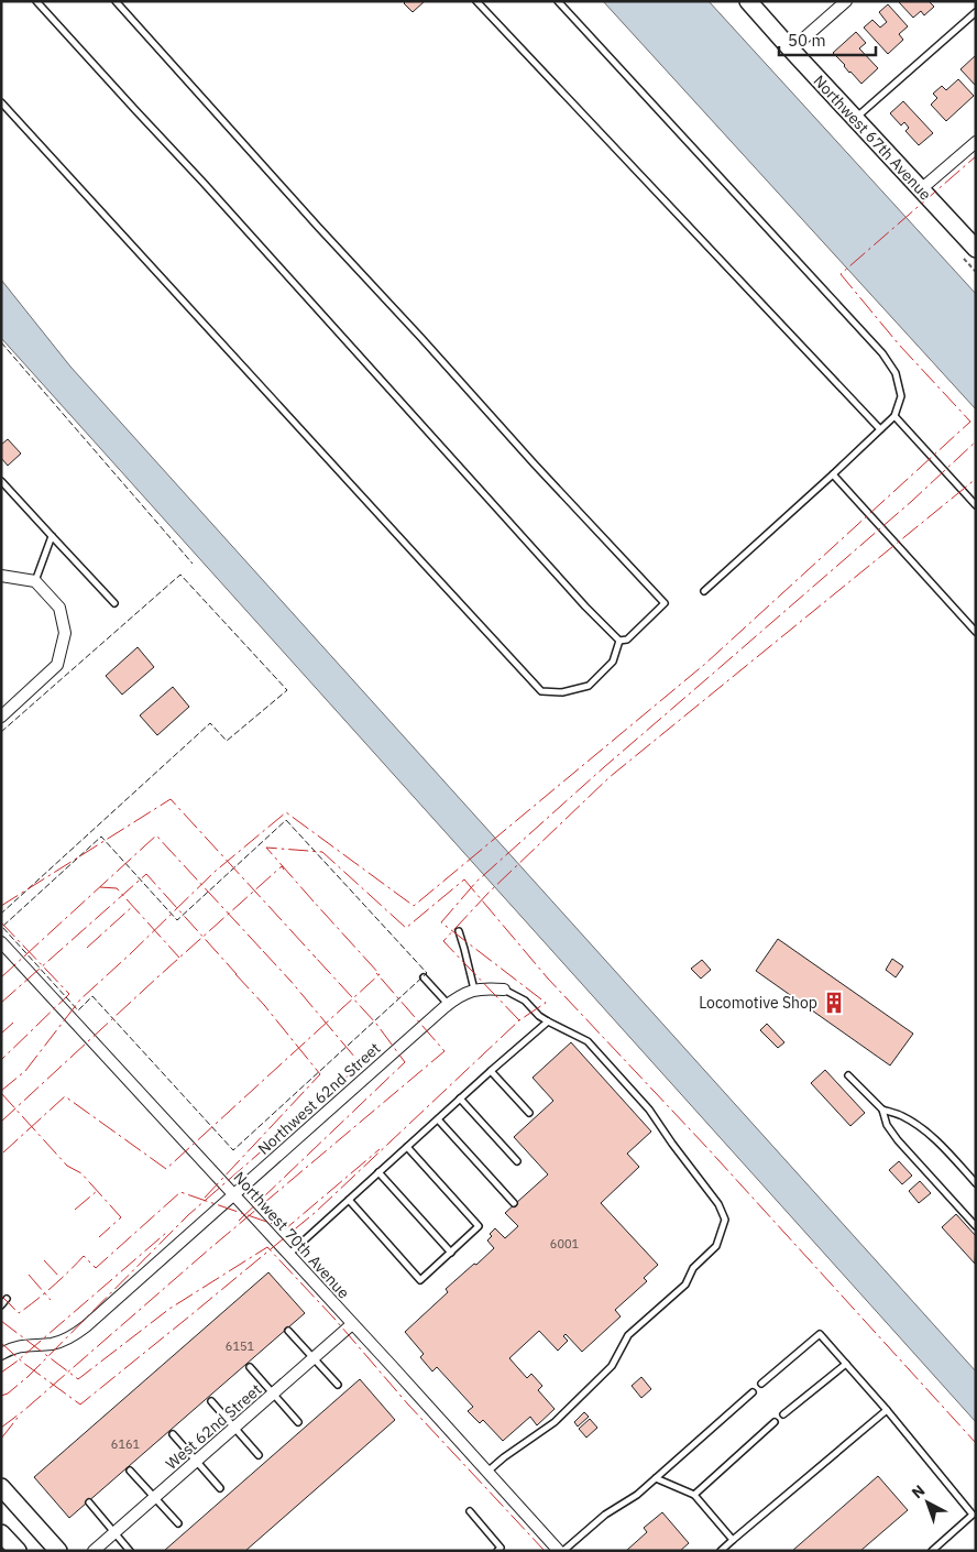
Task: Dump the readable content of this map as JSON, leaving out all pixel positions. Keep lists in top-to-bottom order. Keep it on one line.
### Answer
{"streets":{"street":["Northwest 67th Avenue","Northwest 62nd Street","Northwest 70th Avenue","West 62nd Street"]},"crossings":[["Northwest 62nd Street","Northwest 70th Avenue"],["Northwest 70th Avenue","West 62nd Street"]],"places":{"building":["Locomotive Shop"]},"house_numbers":["6001","6151","6161"],"scale_bar":"50 m","north":"top left"}
